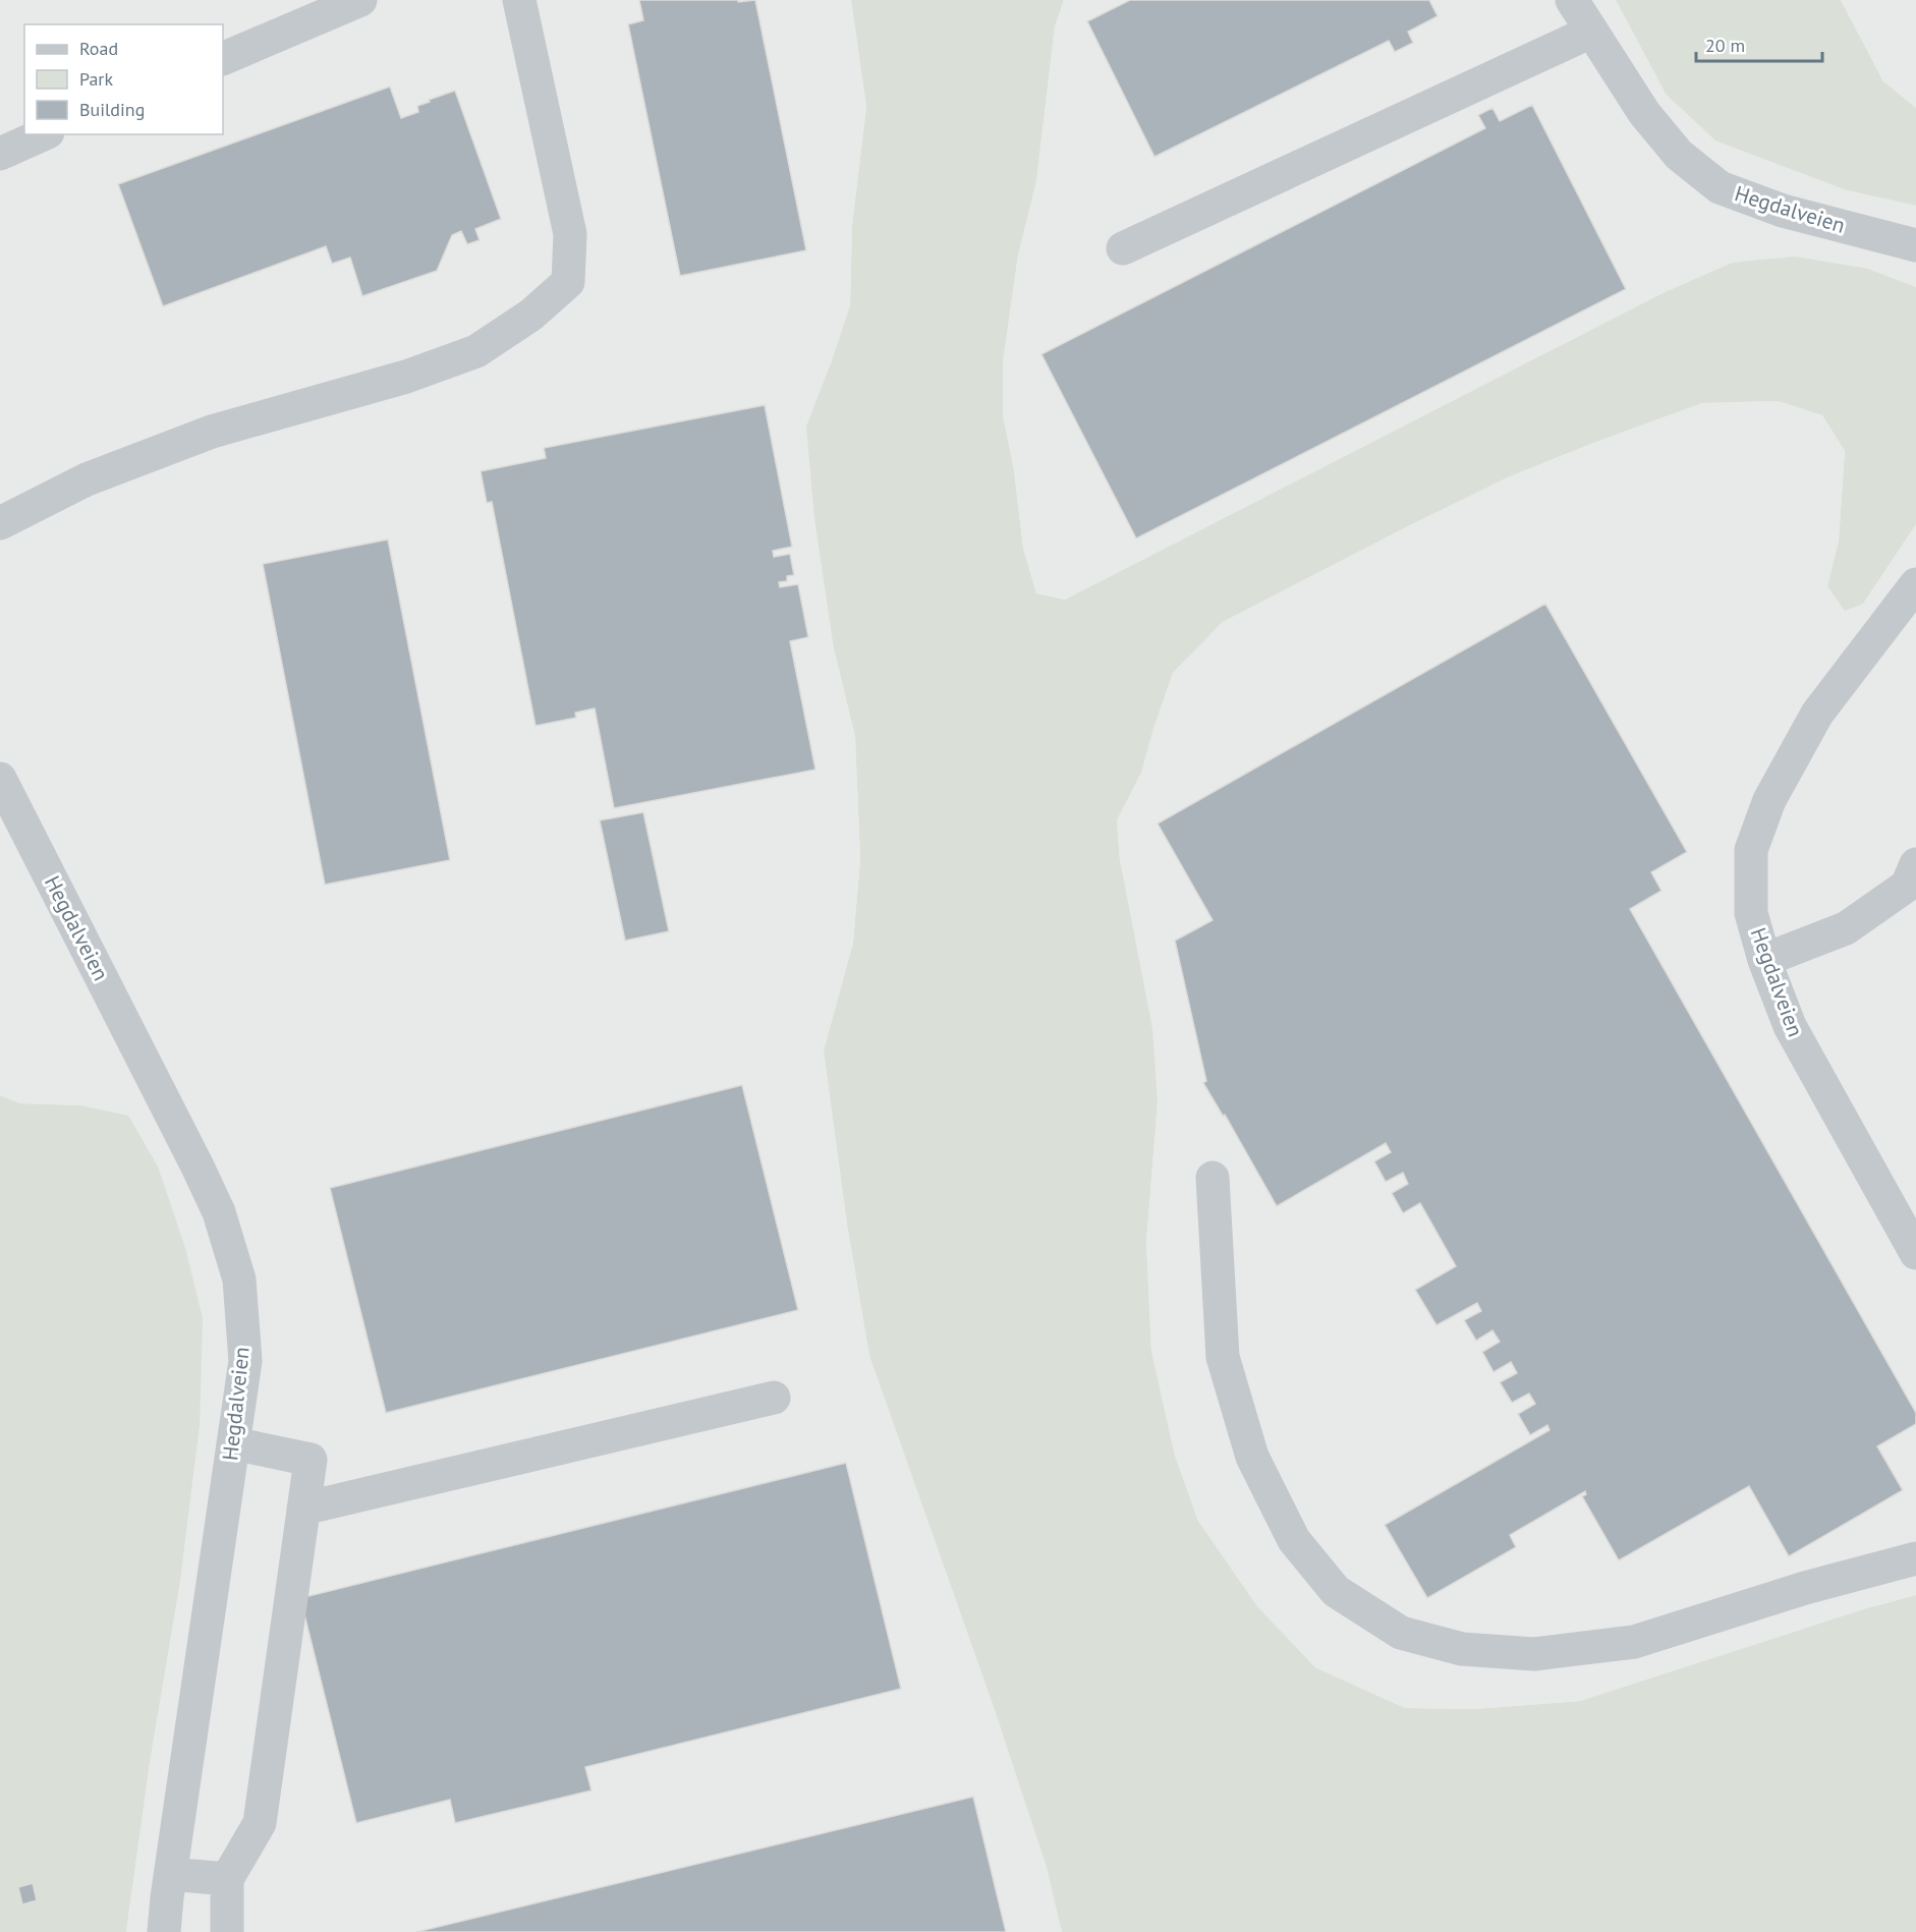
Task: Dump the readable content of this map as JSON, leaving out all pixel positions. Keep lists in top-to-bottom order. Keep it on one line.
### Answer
{"streets":{"street":["Hegdalveien"]},"legend":["Road","Park","Building"],"scale_bar":"20 m"}
